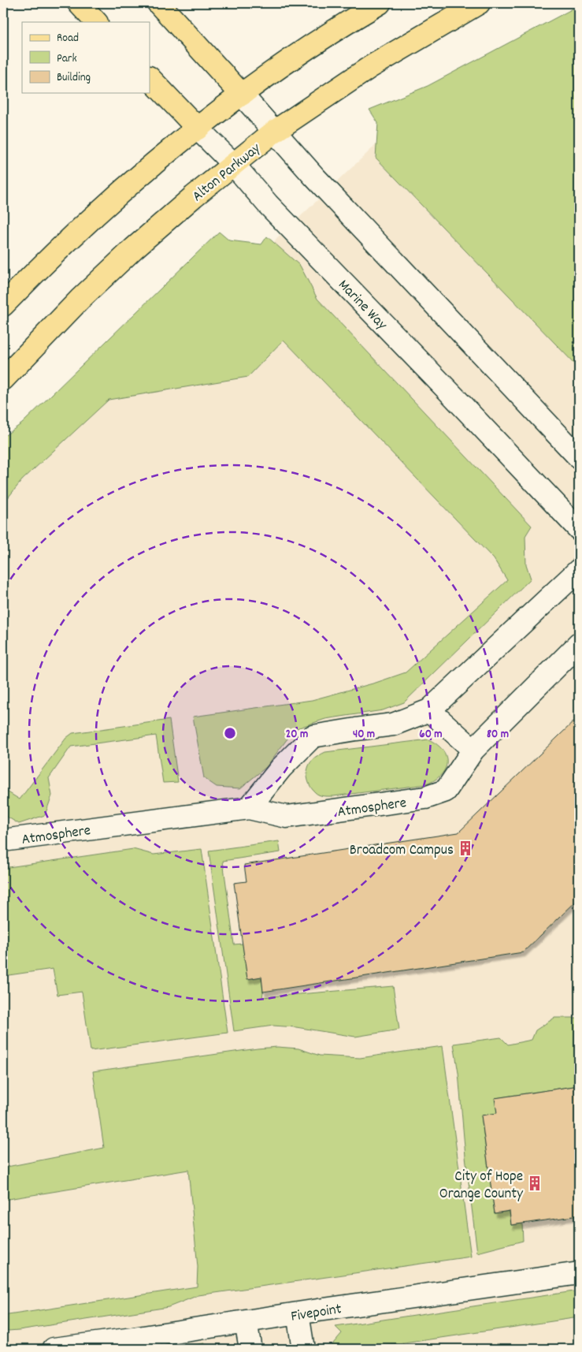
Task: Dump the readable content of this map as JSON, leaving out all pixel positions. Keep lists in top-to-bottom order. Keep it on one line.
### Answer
{"streets":{"main road":["Alton Parkway","Marine Way"],"street":["Atmosphere","Fivepoint"]},"crossings":[["Alton Parkway","Marine Way"]],"places":{"building":["Broadcom Campus","City of Hope Orange County"]},"legend":["Road","Park","Building"],"rings":["20 m","40 m","60 m","80 m"]}
